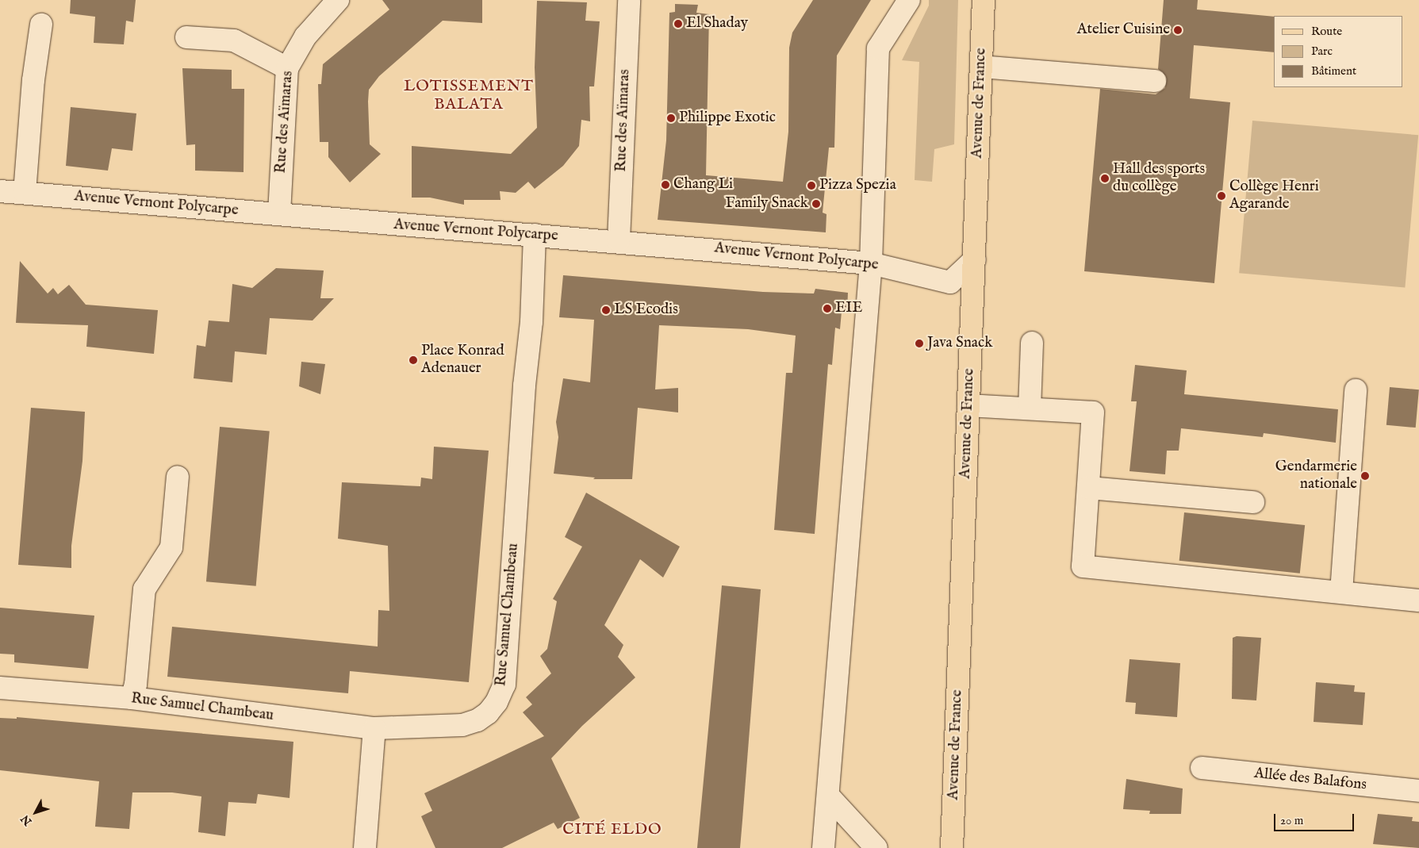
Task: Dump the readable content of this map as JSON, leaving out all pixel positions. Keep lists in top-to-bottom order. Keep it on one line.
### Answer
{"streets":{"main road":["Avenue de France"],"street":["Rue des Aïmaras","Avenue Vernont Polycarpe","Rue Samuel Chambeau","Allée des Balafons"]},"crossings":[["Rue des Aïmaras","Avenue Vernont Polycarpe"],["Avenue Vernont Polycarpe","Rue Samuel Chambeau"]],"districts":["LOTISSEMENT BALATA","CITÉ ELDO"],"places":["El Shaday","Atelier Cuisine","Philippe Exotic","Hall des sports du collège","Chang Li","Pizza Spezia","Collège Henri Agarande","Family Snack","EIE","LS Ecodis","Java Snack","Place Konrad Adenauer","Gendarmerie nationale"],"legend":["Route","Parc","Bâtiment"],"scale_bar":"20 m","north":"bottom left"}
